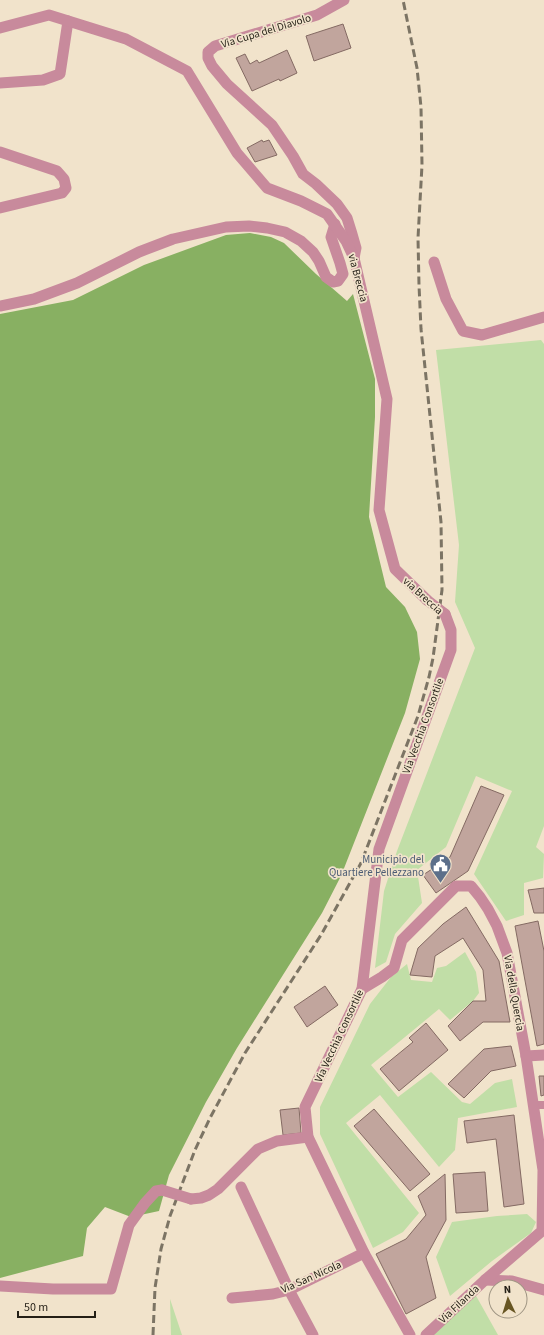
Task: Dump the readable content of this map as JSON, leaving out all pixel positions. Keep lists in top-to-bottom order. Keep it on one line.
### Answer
{"streets":{"street":["Via Cupa del Diavolo","via Breccia","Via Vecchia Consortile","Via della Quercia","Via San Nicola","Via Filanda"]},"crossings":[["Via Cupa del Diavolo","via Breccia"],["via Breccia","Via Vecchia Consortile"],["Via Vecchia Consortile","Via della Quercia"],["Via Vecchia Consortile","Via San Nicola"],["Via della Quercia","Via Filanda"]],"places":{"public building":["Municipio del Quartiere Pellezzano"]},"scale_bar":"50 m","north":"top"}
